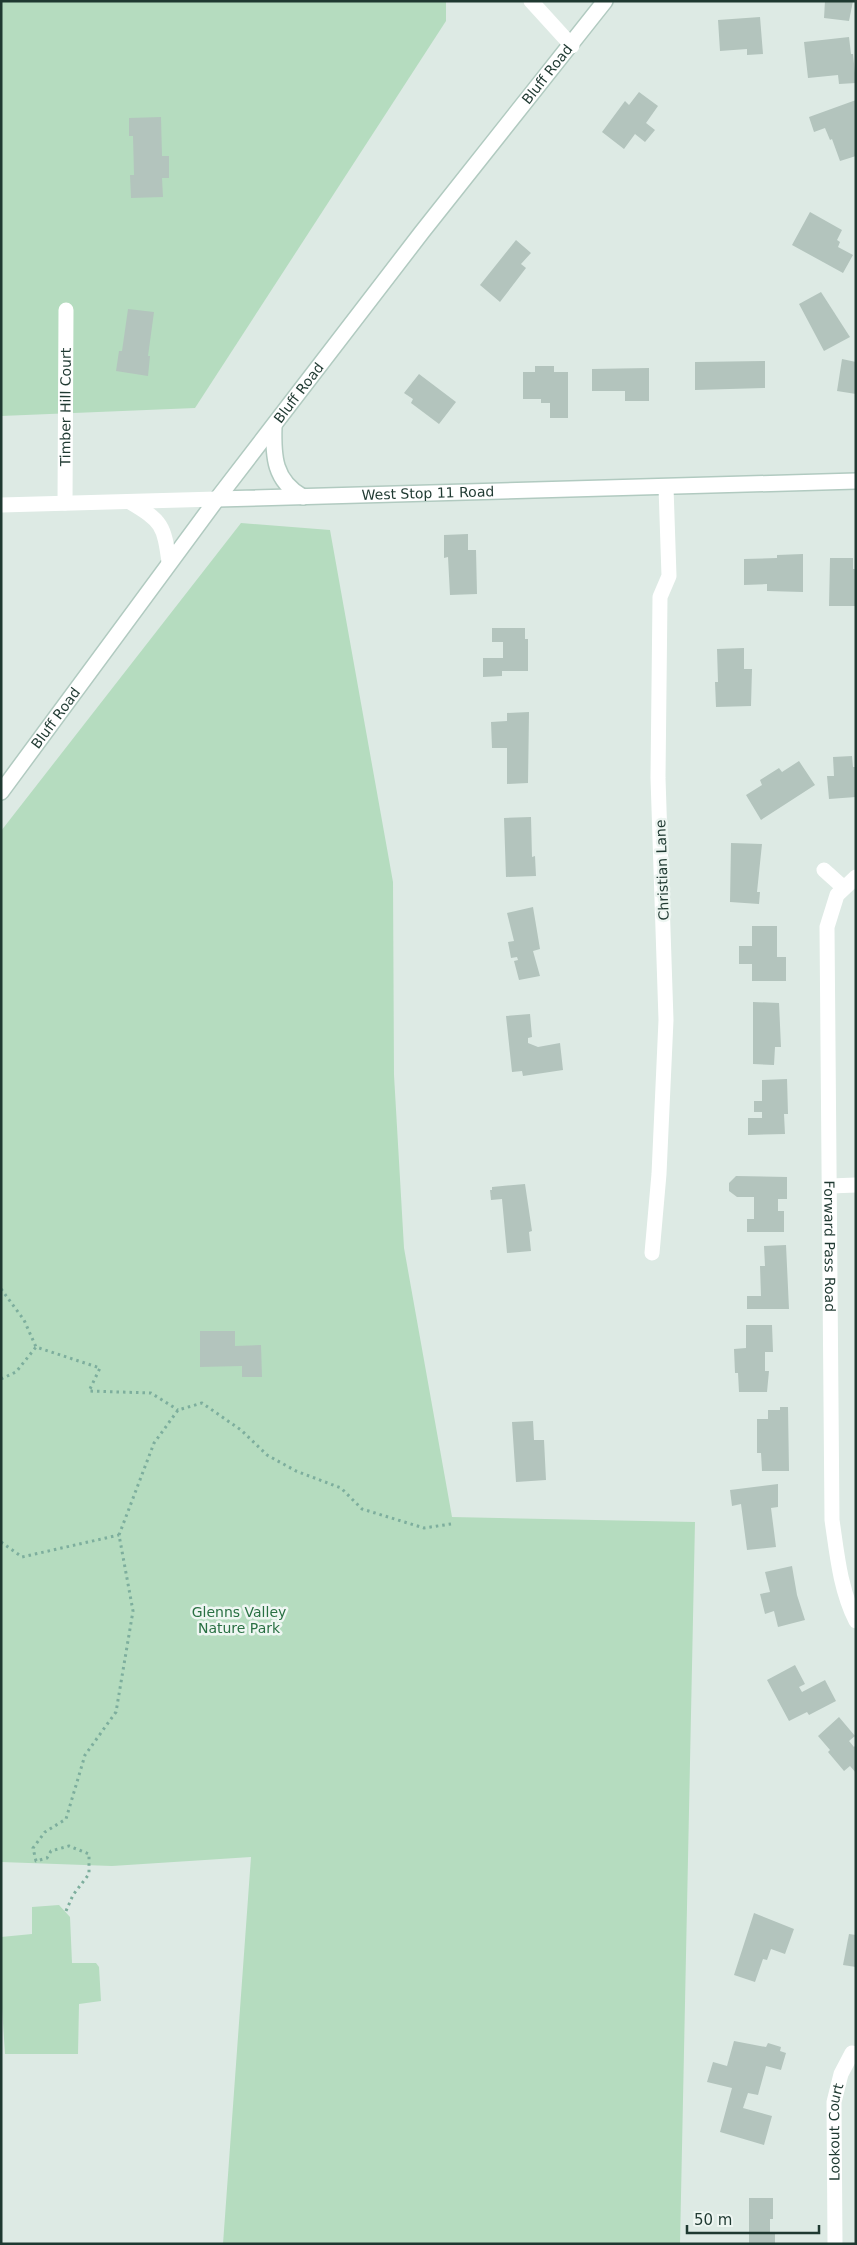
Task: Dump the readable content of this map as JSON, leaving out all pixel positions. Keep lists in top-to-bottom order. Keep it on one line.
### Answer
{"streets":{"street":["Bluff Road","Timber Hill Court","West Stop 11 Road","Christian Lane","Forward Pass Road","Lookout Court"]},"crossings":[["Bluff Road","West Stop 11 Road"],["Timber Hill Court","West Stop 11 Road"],["West Stop 11 Road","Christian Lane"]],"parks":["Glenns Valley Nature Park"],"scale_bar":"50 m"}
